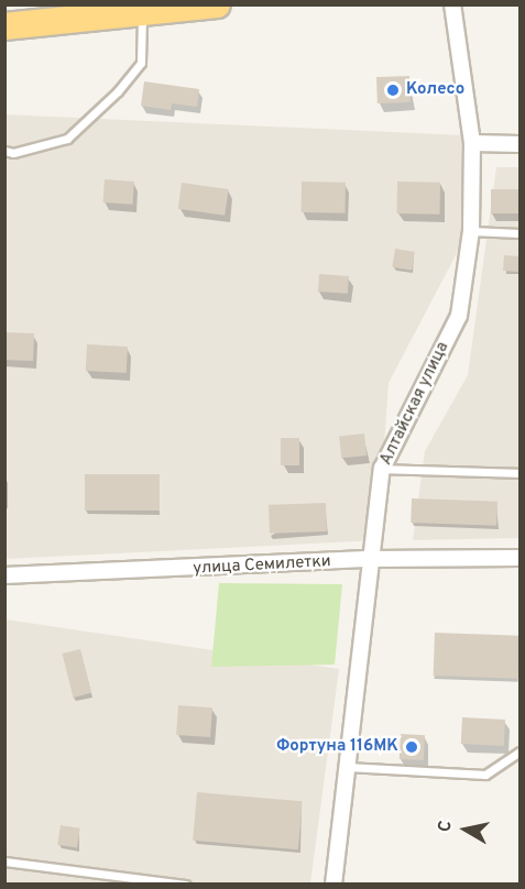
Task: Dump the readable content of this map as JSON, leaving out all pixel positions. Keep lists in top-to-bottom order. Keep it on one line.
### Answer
{"streets":{"street":["Алтайская улица","улица Семилетки"]},"crossings":[["Алтайская улица","улица Семилетки"]],"places":["Колесо","Фортуна 116МК"],"north":"left"}
